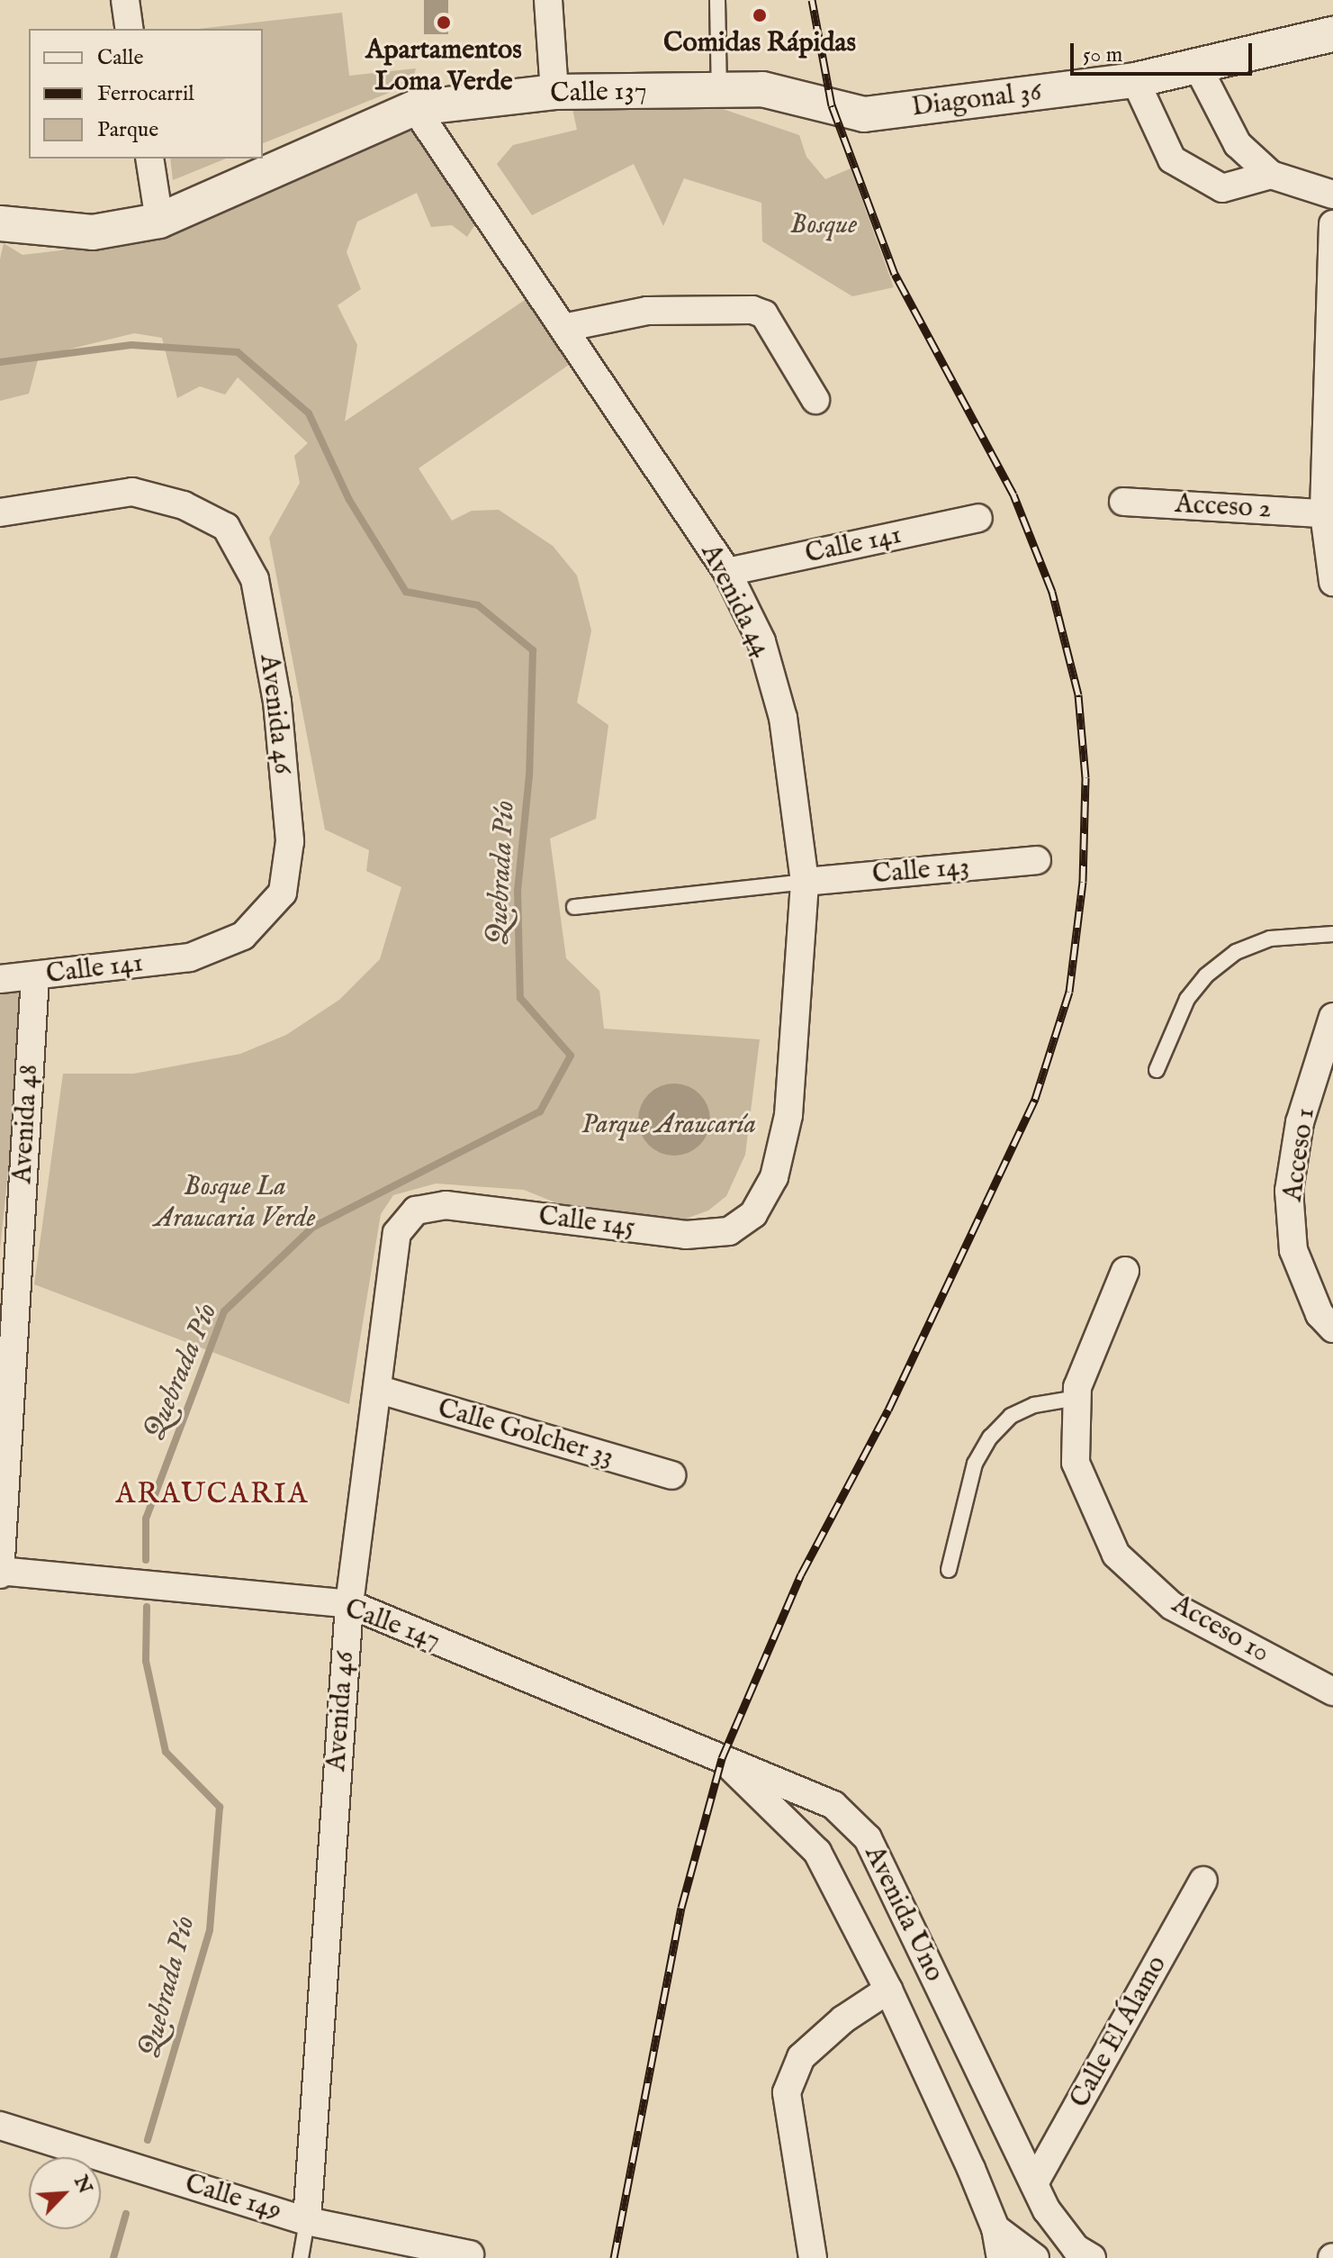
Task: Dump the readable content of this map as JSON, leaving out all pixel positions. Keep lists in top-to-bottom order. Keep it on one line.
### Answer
{"streets":{"street":["Calle 137","Diagonal 36","Acceso 2","Calle 141","Avenida 44","Avenida 46","Calle 143","Avenida 48","Acceso 1","Calle 145","Calle Golcher 33","Calle 147","Acceso 10","Avenida Uno","Calle El Álamo","Calle 149"]},"crossings":[["Calle 137","Diagonal 36"],["Calle 137","Avenida 44"],["Calle 141","Avenida 44"],["Calle 141","Avenida 46"],["Calle 141","Avenida 48"],["Avenida 44","Calle 143"],["Avenida 44","Calle 145"],["Avenida 46","Calle 145"],["Avenida 46","Calle Golcher 33"],["Avenida 46","Calle 147"],["Avenida 46","Calle 149"],["Avenida 48","Calle 147"],["Calle 147","Avenida Uno"],["Avenida Uno","Calle El Álamo"]],"districts":["ARAUCARIA"],"water":["Quebrada Pío"],"parks":["Bosque","Parque Araucaría","Bosque La Araucaria Verde"],"places":["Comidas Rápidas","Apartamentos Loma Verde"],"legend":["Calle","Ferrocarril","Parque"],"scale_bar":"50 m","north":"top right"}
